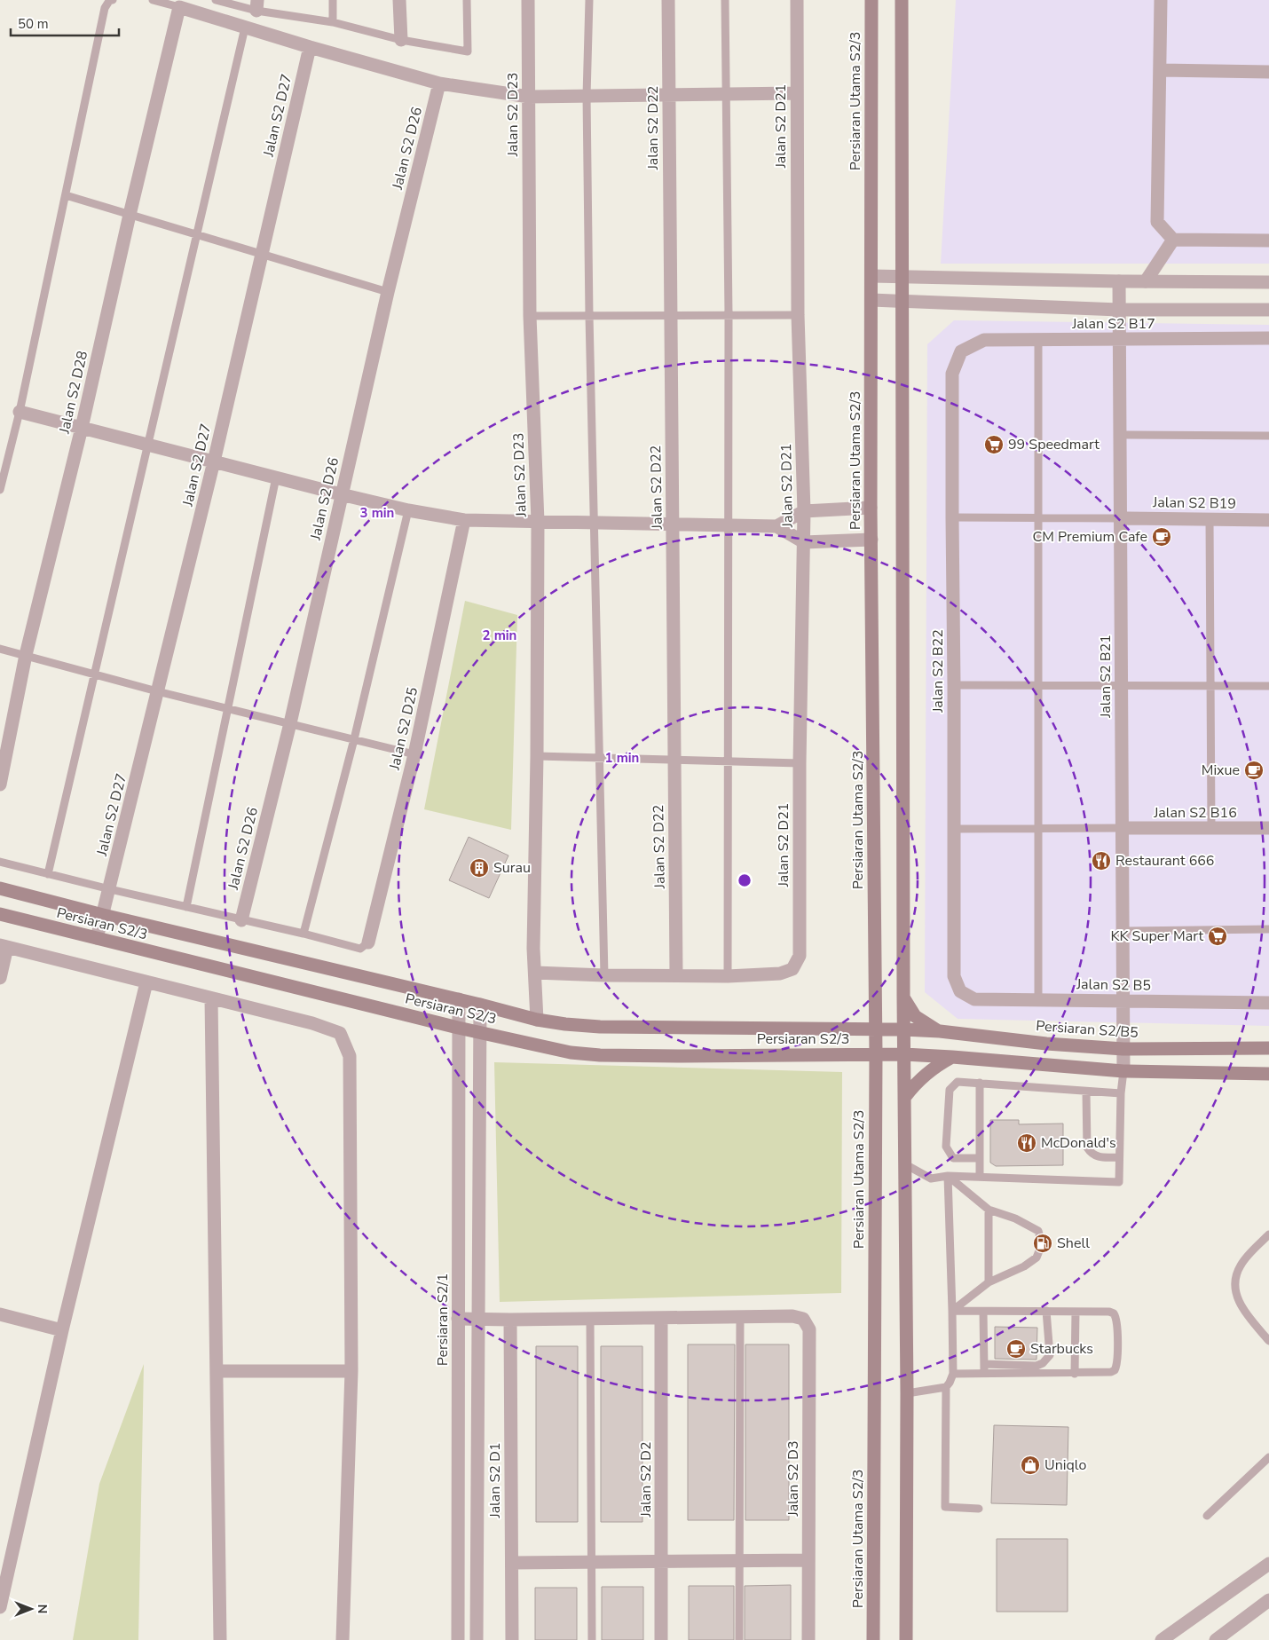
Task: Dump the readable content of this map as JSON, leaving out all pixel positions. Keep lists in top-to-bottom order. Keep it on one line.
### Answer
{"streets":{"main road":["Persiaran Utama S2/3","Persiaran S2/3","Persiaran S2/B5"],"street":["Jalan S2 D23","Jalan S2 D27","Jalan S2 D21","Jalan S2 D22","Jalan S2 D26","Jalan S2 B17","Jalan S2 D28","Jalan S2 B19","Jalan S2 B22","Jalan S2 B21","Jalan S2 D25","Jalan S2 B16","Jalan S2 B5","Persiaran S2/1","Jalan S2 D3","Jalan S2 D2","Jalan S2 D1"]},"crossings":[["Persiaran Utama S2/3","Persiaran S2/3"],["Persiaran Utama S2/3","Persiaran S2/B5"],["Jalan S2 D23","Persiaran S2/B5"],["Jalan S2 D27","Persiaran S2/3"],["Jalan S2 D27","Persiaran S2/B5"],["Jalan S2 B17","Jalan S2 B22"],["Jalan S2 B17","Jalan S2 B21"],["Jalan S2 B19","Jalan S2 B21"],["Jalan S2 B22","Jalan S2 B5"],["Jalan S2 B21","Jalan S2 B16"],["Jalan S2 B21","Jalan S2 B5"],["Jalan S2 B21","Persiaran S2/B5"],["Persiaran S2/3","Persiaran S2/1"],["Persiaran S2/B5","Persiaran S2/1"]],"places":{"supermarket":["99 Speedmart","KK Super Mart"],"cafe":["CM Premium Cafe","Mixue","Starbucks"],"restaurant":["Restaurant 666","McDonald's"],"building":["Surau"],"fuel station":["Shell"],"shop":["Uniqlo"]},"scale_bar":"50 m","north":"right","rings":["3 min","2 min","1 min"]}
